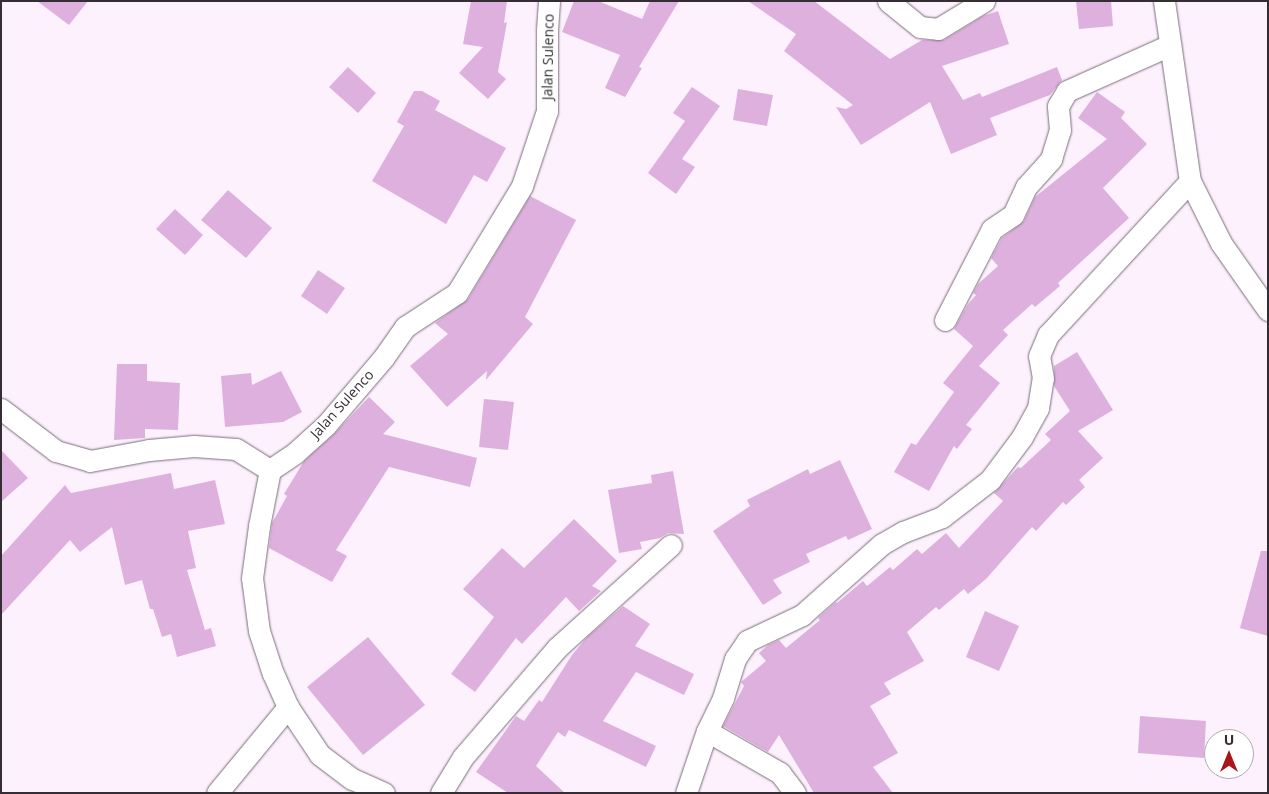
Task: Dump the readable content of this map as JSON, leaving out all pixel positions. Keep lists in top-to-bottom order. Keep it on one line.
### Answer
{"streets":{"street":["Jalan Sulenco"]},"north":"top"}
